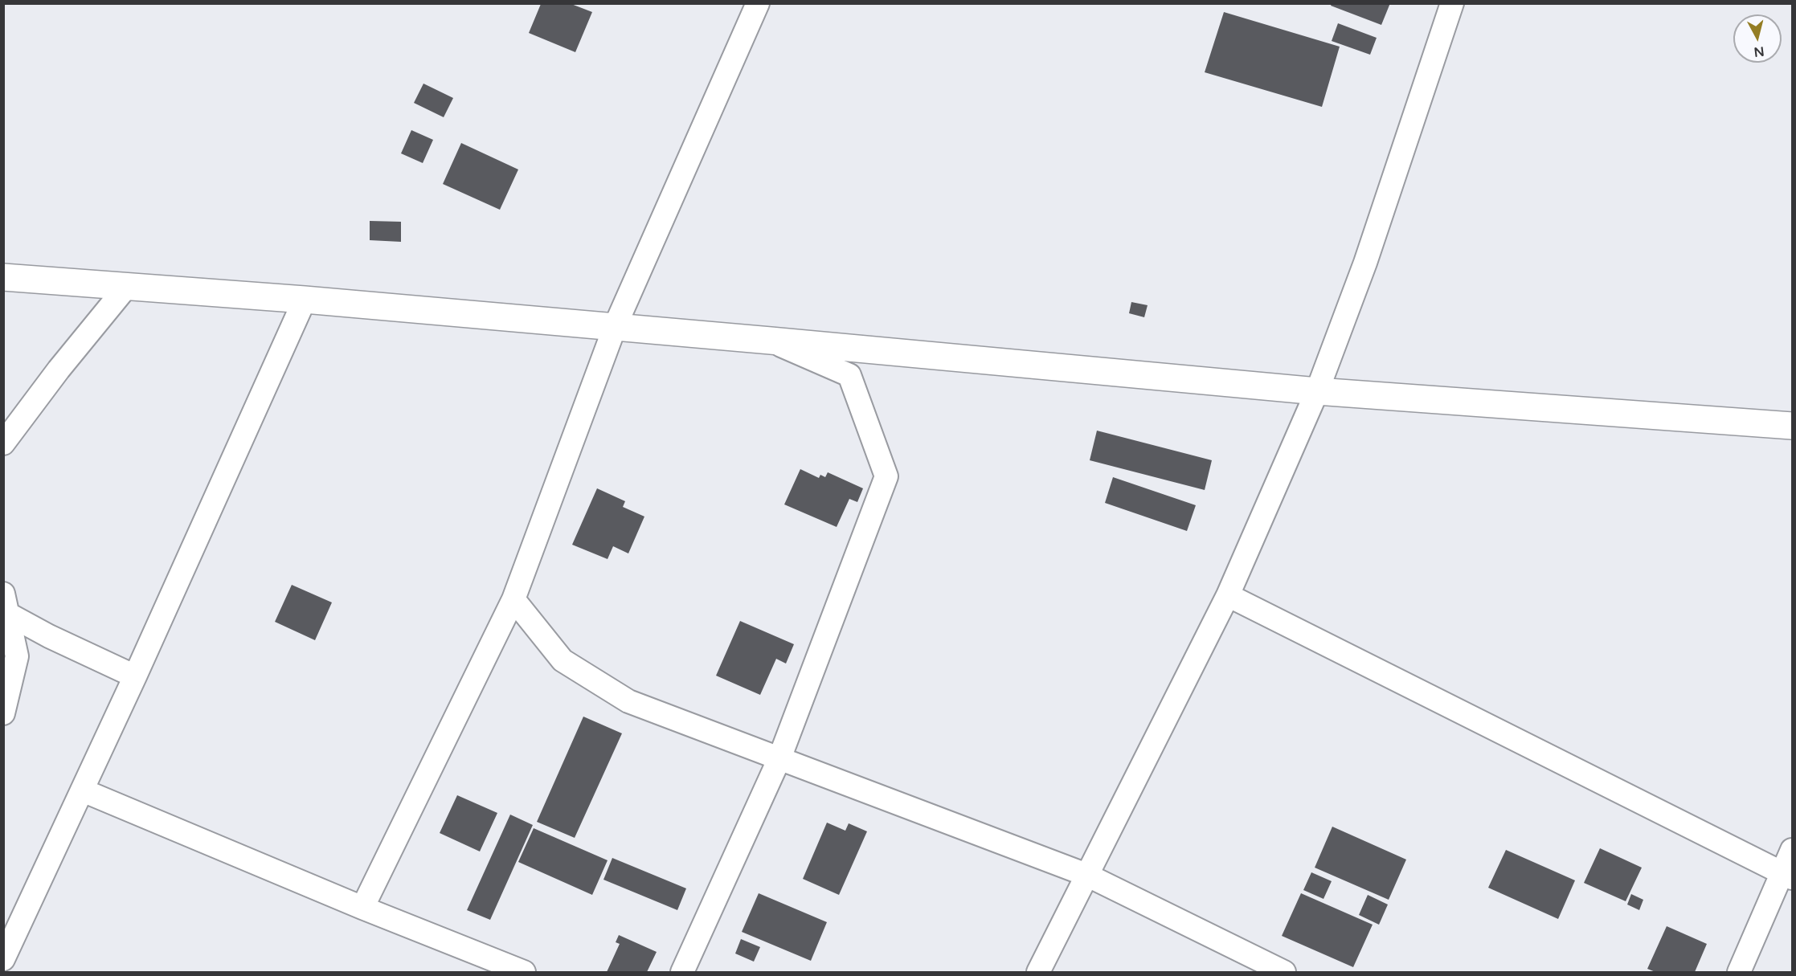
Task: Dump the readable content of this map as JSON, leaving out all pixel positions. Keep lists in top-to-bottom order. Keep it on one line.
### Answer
{"north":"bottom"}
